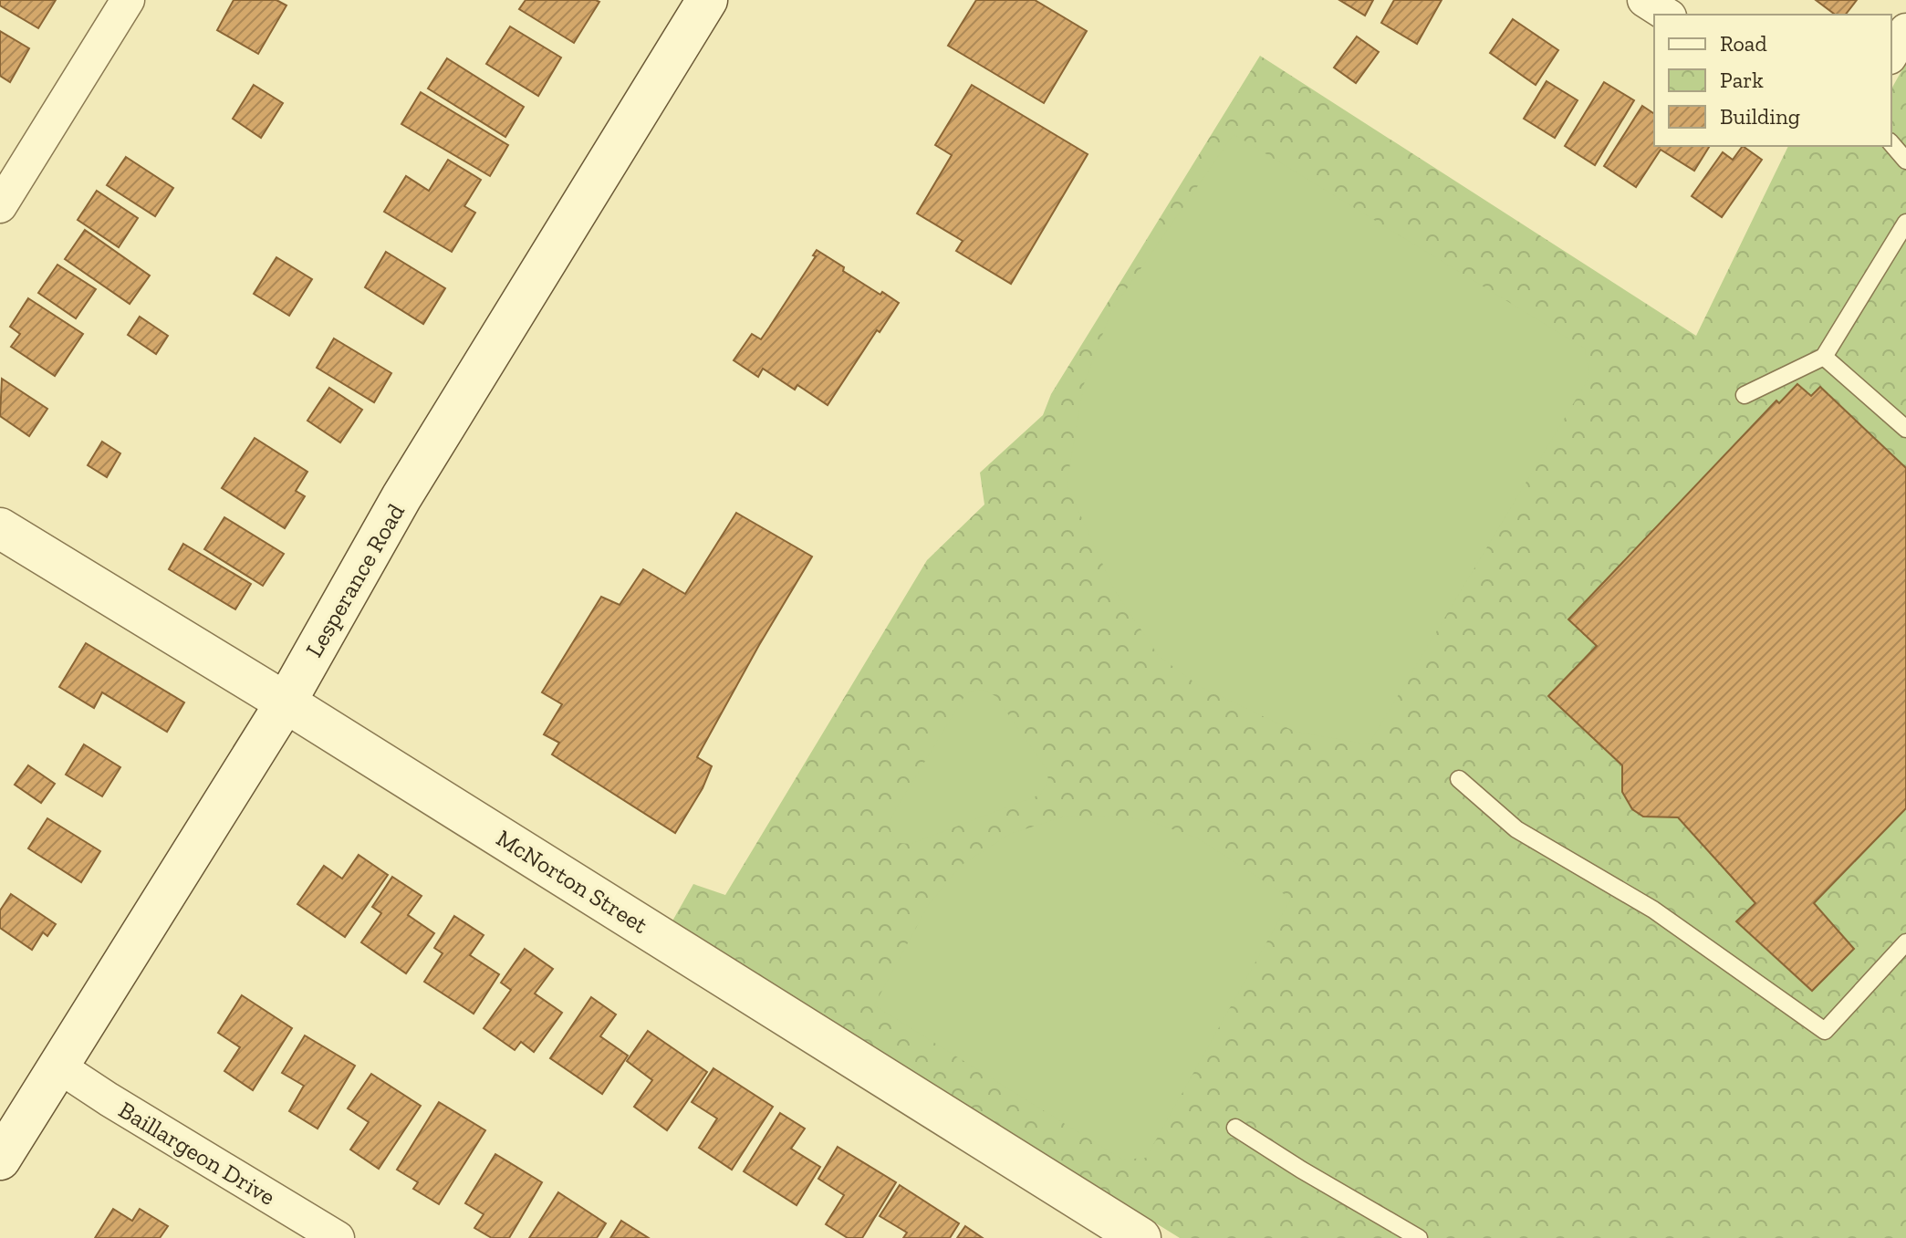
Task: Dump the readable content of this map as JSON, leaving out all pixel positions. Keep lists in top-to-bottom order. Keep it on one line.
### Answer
{"streets":{"main road":["Lesperance Road","McNorton Street"],"street":["Baillargeon Drive"]},"crossings":[["Lesperance Road","McNorton Street"],["Lesperance Road","Baillargeon Drive"]],"legend":["Road","Park","Building"]}
